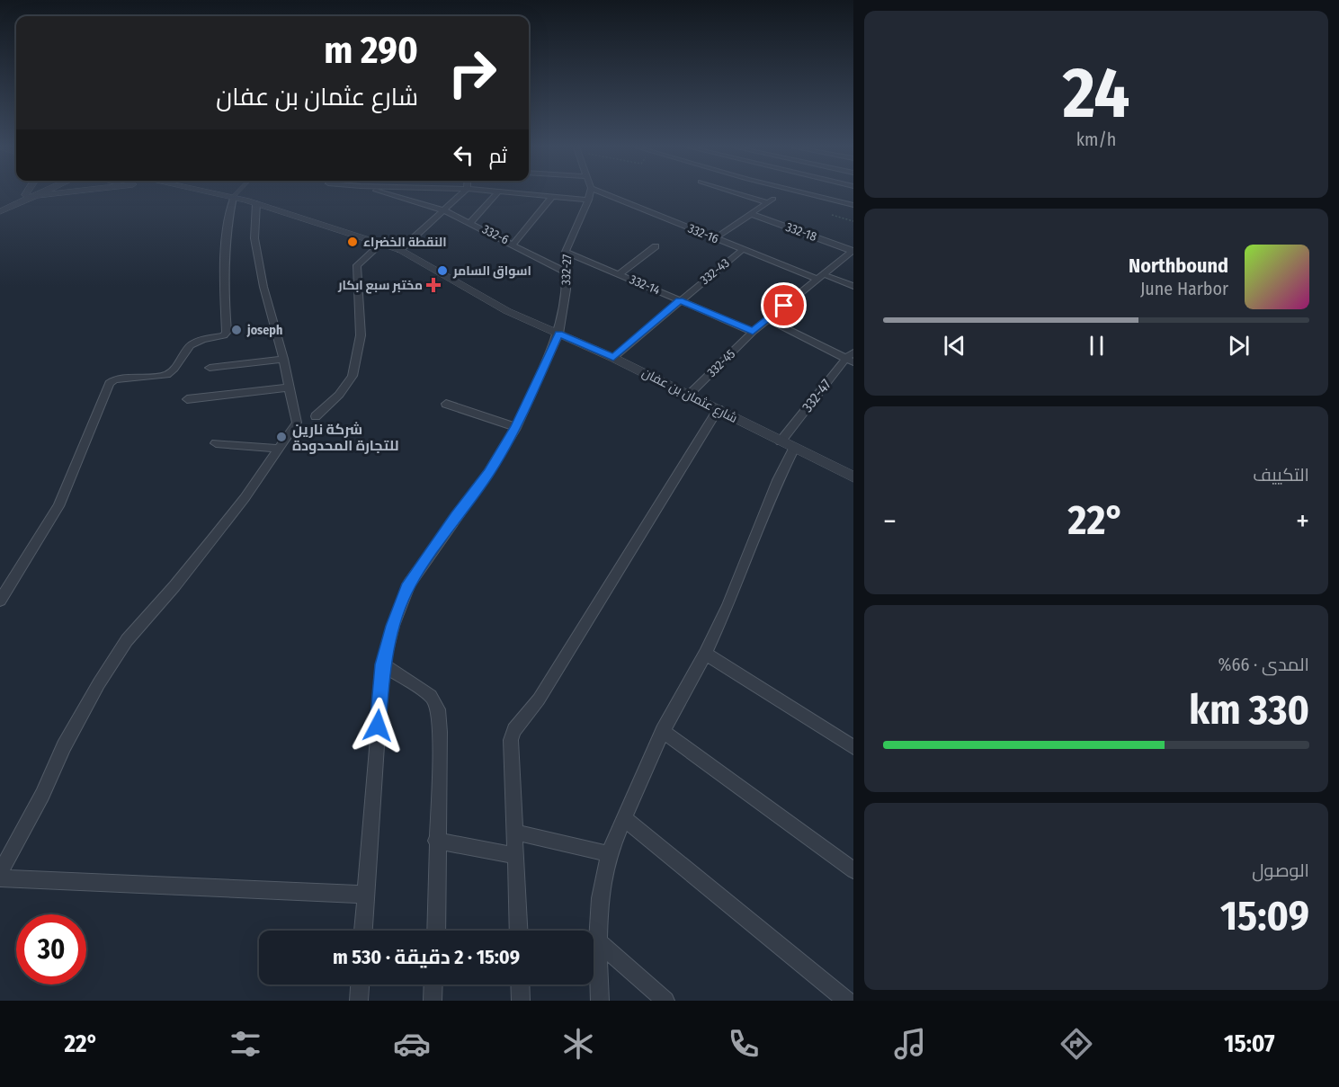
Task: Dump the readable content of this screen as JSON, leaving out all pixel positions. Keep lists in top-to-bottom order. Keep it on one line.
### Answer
{"streets":{"street":["332-18","332-16","332-6","332-27","332-43","332-14","332-45","شارع عثمان بن عفان","332-47"]},"crossings":[["332-18","332-45"],["332-16","332-43"],["332-16","332-45"],["332-6","332-27"],["332-27","332-14"],["332-27","شارع عثمان بن عفان"],["332-43","332-14"],["332-43","شارع عثمان بن عفان"],["332-14","332-45"],["332-45","شارع عثمان بن عفان"],["شارع عثمان بن عفان","332-47"]],"places":{"other":["النقطة الخضراء","اسواق السامر","joseph","شركة نارين للتجارة المحدودة"],"health":["مختبر سبع ابكار"]},"page":{"tile":[["24","km/h"],"التكييف",["المدى · 66%","330 km"],["الوصول","15:09"]],"turn":["290 m","شارع عثمان بن عفان"],"then":"ثم","song":["Northbound","June Harbor"],"heat":["−","22°","+"],"limit":"30","trip":"15:09 · 2 دقيقة · 530 m","tabs":["15:07","22°"]}}
